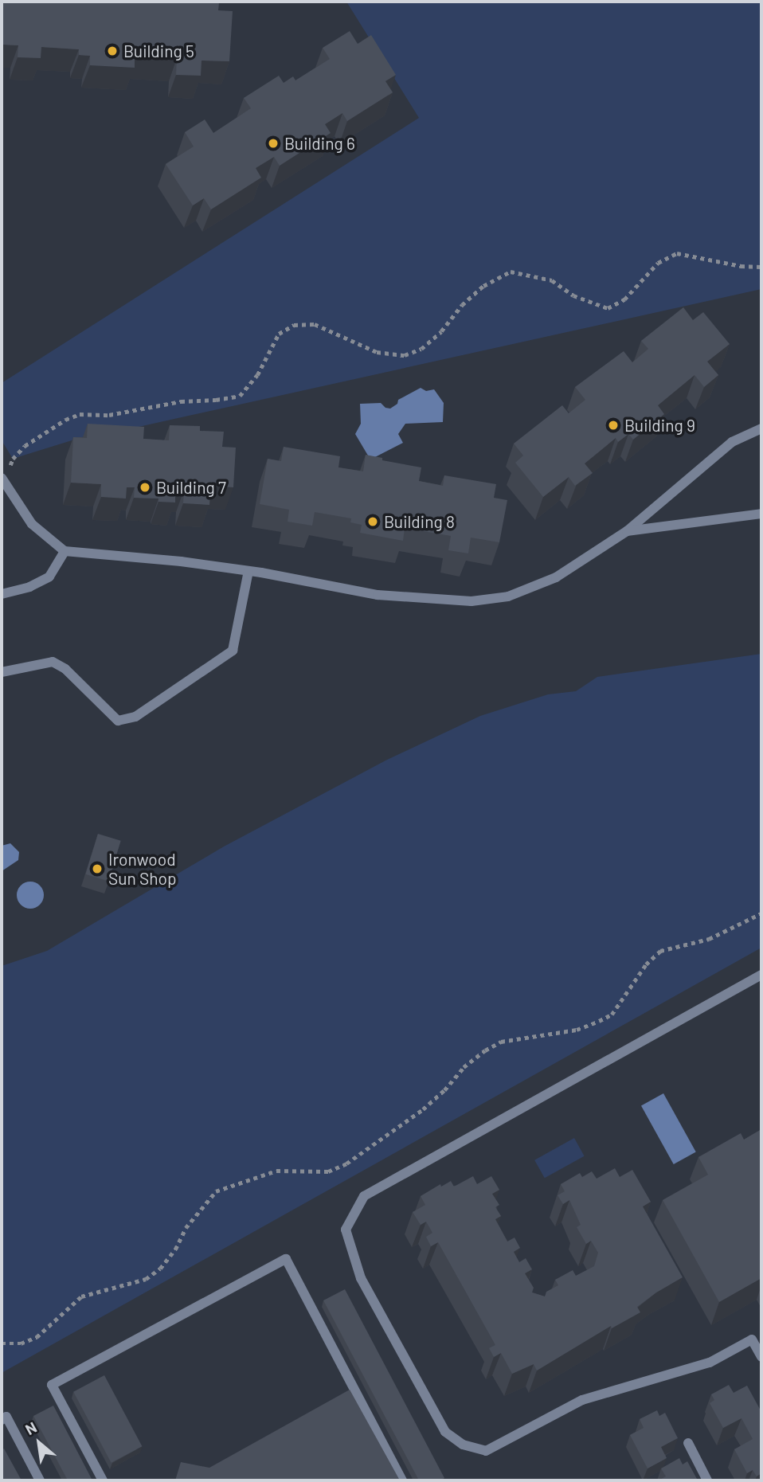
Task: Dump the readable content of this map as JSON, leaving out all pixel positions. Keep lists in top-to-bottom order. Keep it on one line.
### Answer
{"places":["Building 5","Building 6","Building 9","Building 7","Building 8","Ironwood Sun Shop"],"north":"top left"}
